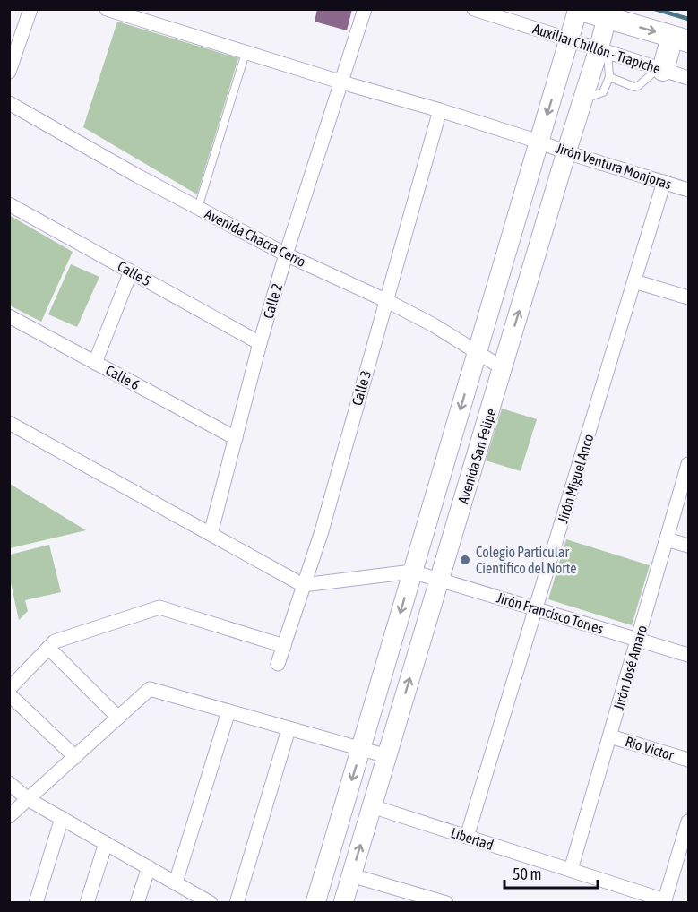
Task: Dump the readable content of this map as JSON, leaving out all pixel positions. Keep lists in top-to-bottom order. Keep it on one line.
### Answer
{"streets":{"main road":["Avenida San Felipe"],"street":["Auxiliar Chillón - Trapiche","Jirón Ventura Monjoras","Avenida Chacra Cerro","Calle 5","Calle 2","Calle 6","Calle 3","Jirón Miguel Anco","Jirón Francisco Torres","Jirón José Amaro","Rio Victor","Libertad"]},"crossings":[["Auxiliar Chillón - Trapiche","Avenida San Felipe"],["Jirón Ventura Monjoras","Calle 2"],["Jirón Ventura Monjoras","Calle 3"],["Jirón Ventura Monjoras","Avenida San Felipe"],["Jirón Ventura Monjoras","Jirón Miguel Anco"],["Avenida Chacra Cerro","Calle 2"],["Avenida Chacra Cerro","Calle 3"],["Avenida Chacra Cerro","Avenida San Felipe"],["Calle 5","Calle 2"],["Calle 2","Calle 6"],["Avenida San Felipe","Jirón Francisco Torres"],["Avenida San Felipe","Libertad"],["Jirón Miguel Anco","Jirón Francisco Torres"],["Jirón Miguel Anco","Libertad"],["Jirón Francisco Torres","Jirón José Amaro"],["Jirón José Amaro","Rio Victor"],["Jirón José Amaro","Libertad"]],"places":["Colegio Particular Científico del Norte"],"scale_bar":"50 m"}
